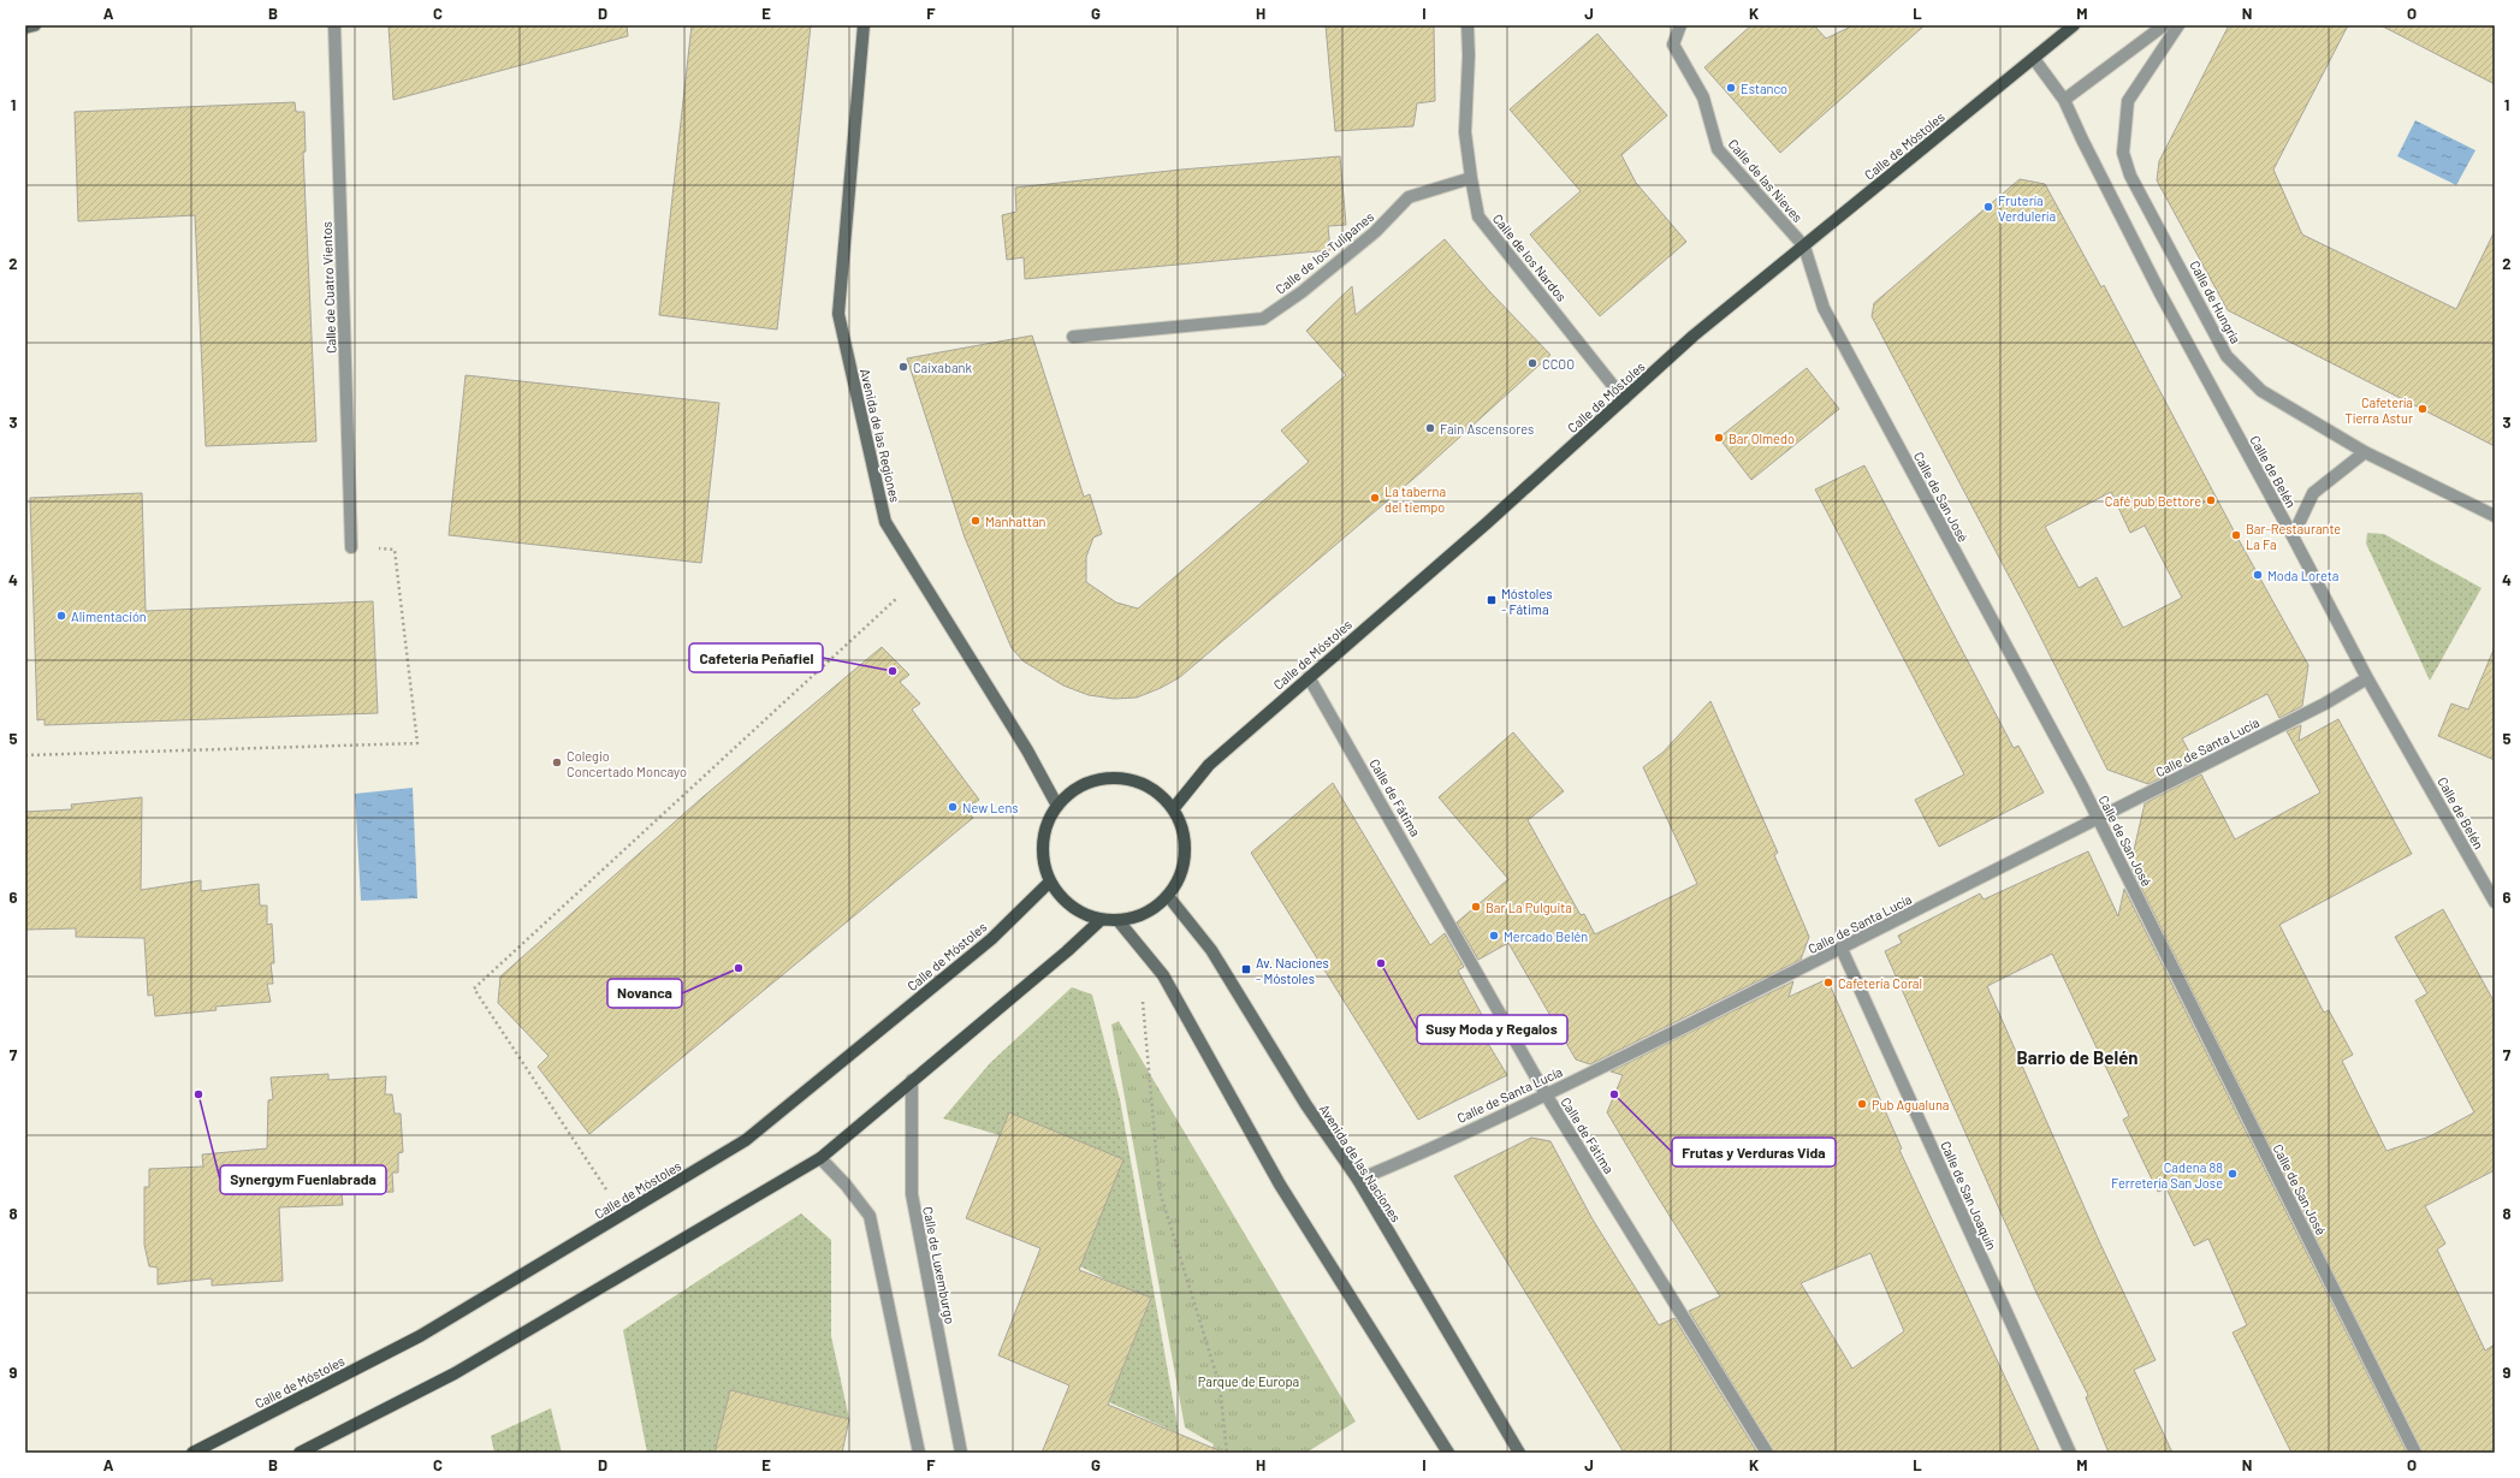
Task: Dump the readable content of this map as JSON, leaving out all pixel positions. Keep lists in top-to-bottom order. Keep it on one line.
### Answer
{"streets":{"main road":["Calle de Móstoles","Avenida de las Regiones","Avenida de las Naciones"],"street":["Calle de las Nieves","Calle de los Tulipanes","Calle de los Nardos","Calle de Cuatro Vientos","Calle de Hungría","Calle de Belén","Calle de San José","Calle de Santa Lucía","Calle de Fátima","Calle de San Joaquín","Calle de Luxemburgo"]},"crossings":[["Calle de Móstoles","Calle de las Nieves"],["Calle de Móstoles","Calle de los Nardos"],["Calle de Móstoles","Avenida de las Regiones"],["Calle de Móstoles","Calle de Belén"],["Calle de Móstoles","Calle de San José"],["Calle de Móstoles","Calle de Fátima"],["Calle de Móstoles","Avenida de las Naciones"],["Calle de las Nieves","Calle de San José"],["Calle de los Tulipanes","Calle de los Nardos"],["Avenida de las Regiones","Avenida de las Naciones"],["Calle de Belén","Calle de Santa Lucía"],["Calle de San José","Calle de Santa Lucía"],["Calle de Santa Lucía","Calle de Fátima"],["Calle de Santa Lucía","Avenida de las Naciones"],["Calle de Santa Lucía","Calle de San Joaquín"]],"districts":["Barrio de Belén"],"parks":["Parque de Europa"],"places":{"other":["Estanco","Frutería Verdulería","CCOO","Caixabank","Cafetería Tierra Astur","Fain Ascensores","Bar Olmedo","La taberna del tiempo","Café pub Bettore","Manhattan","Bar-Restaurante La Fa","Moda Loreta","Alimentación","Cafeteria Peñafiel","Colegio Concertado Moncayo","New Lens","Bar La Pulguita","Mercado Belén","Susy Moda y Regalos","Novanca","Cafetería Coral","Synergym Fuenlabrada","Frutas y Verduras Vida","Pub Agualuna","Cadena 88 Ferretería San Jose"],"transit":["Móstoles - Fátima","Av. Naciones - Móstoles"]},"grid":{"columns":["A","B","C","D","E","F","G","H","I","J","K","L","M","N","O"],"rows":["1","2","3","4","5","6","7","8","9"]}}
